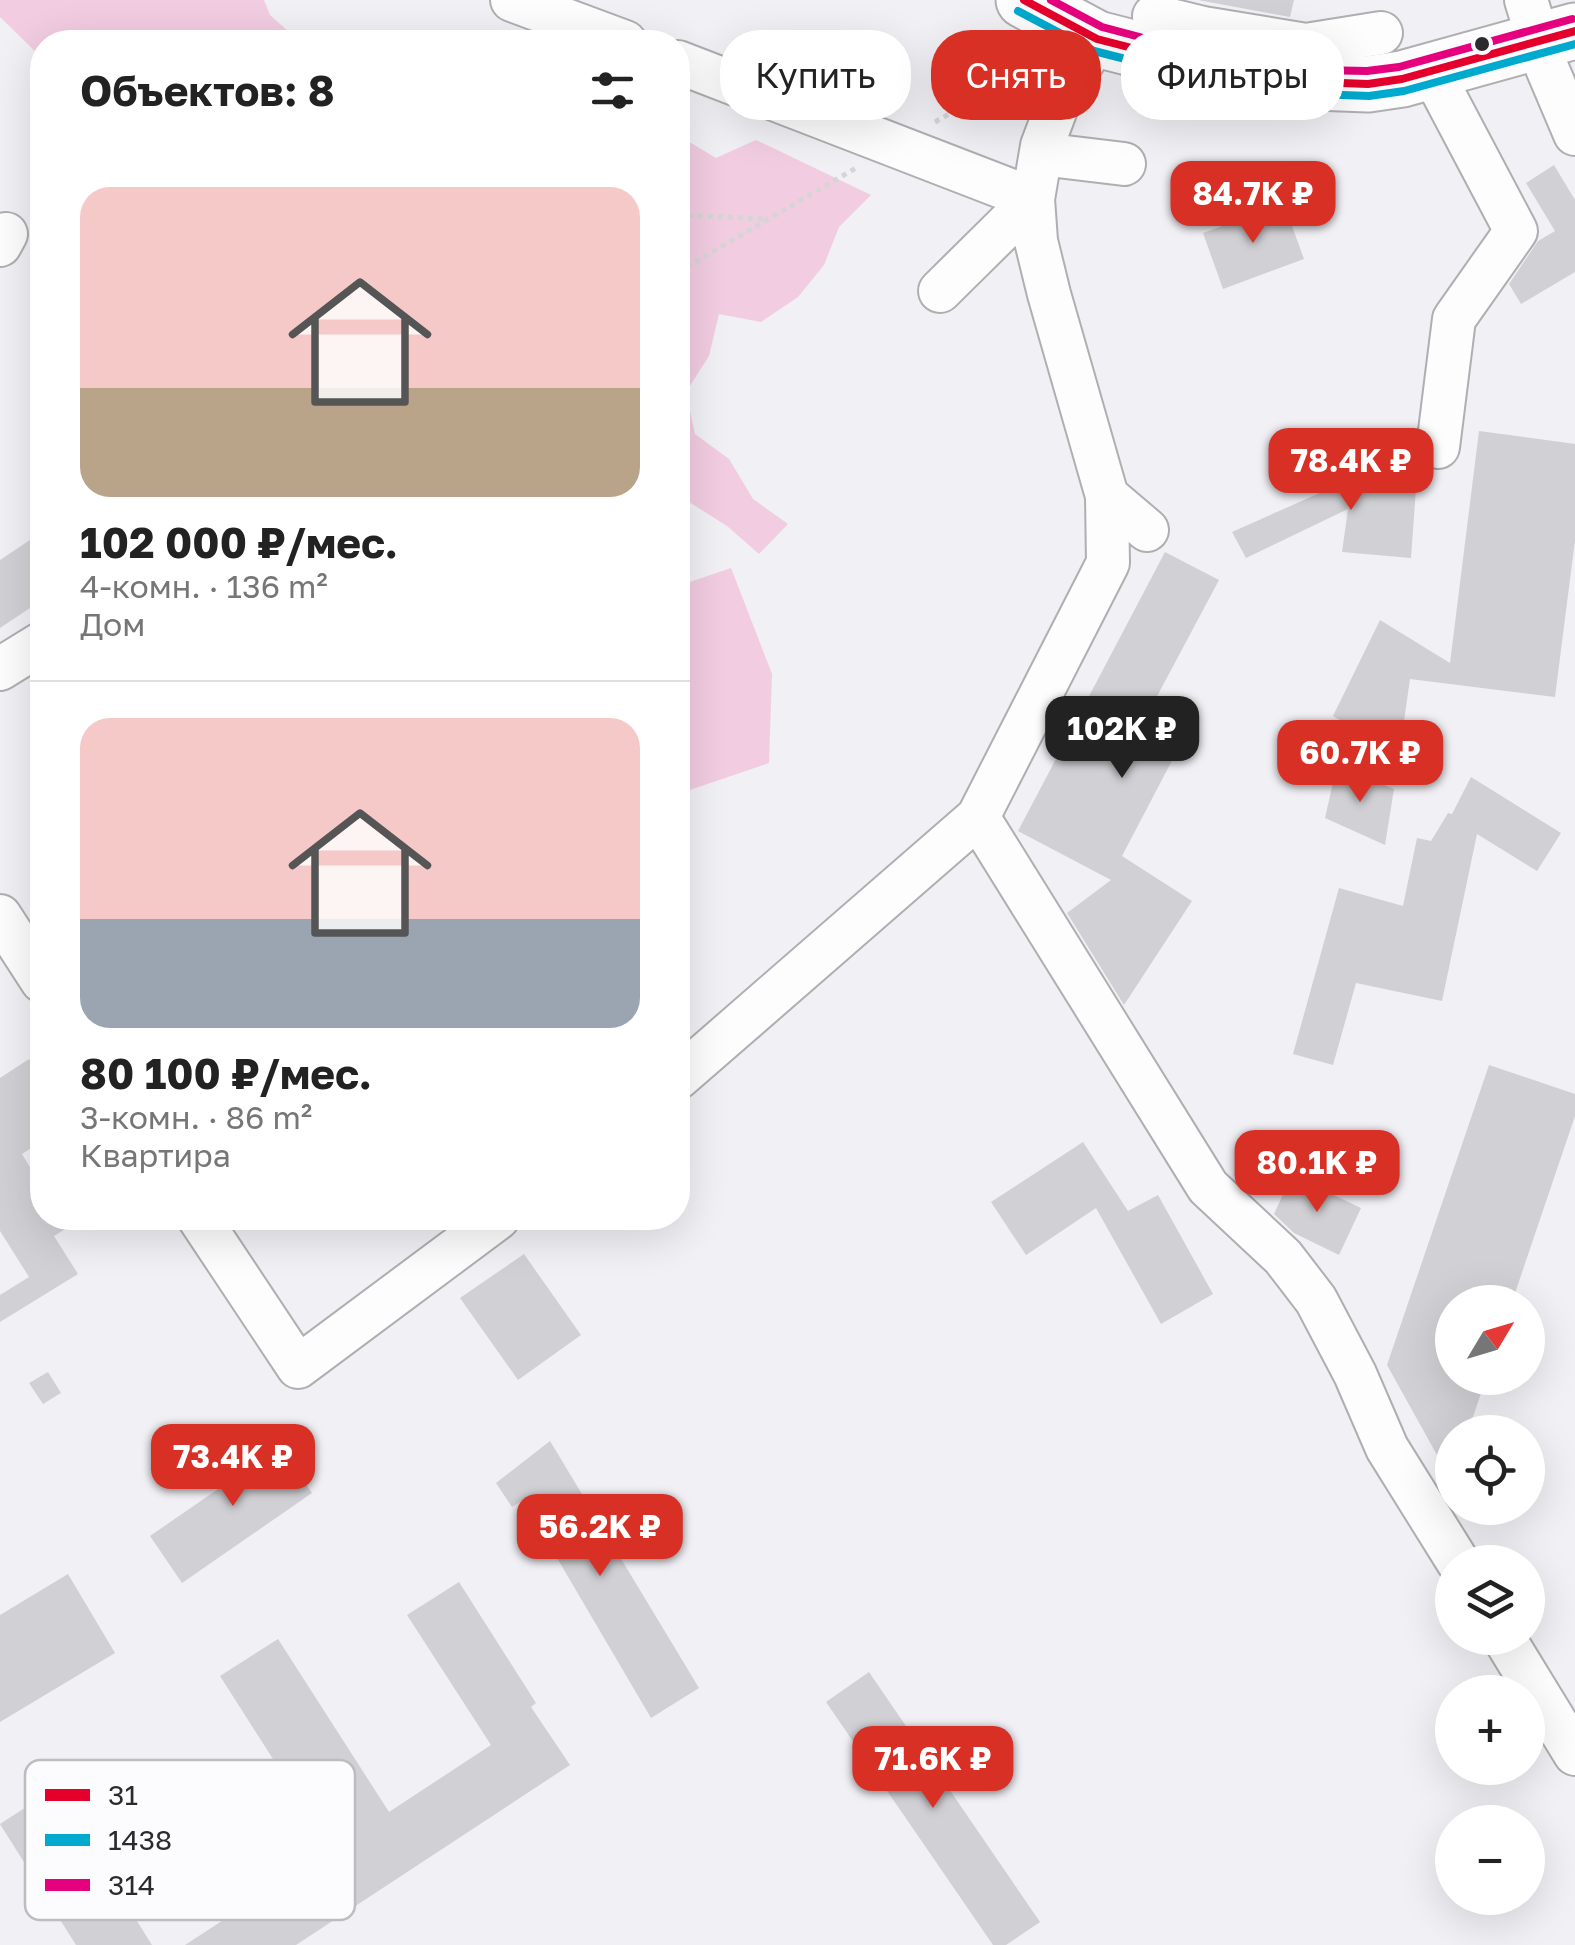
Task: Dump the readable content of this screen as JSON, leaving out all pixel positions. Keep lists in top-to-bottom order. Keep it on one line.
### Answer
{"lines":["transit line 31","transit line 314","transit line 1438"],"legend":["31","1438","314"],"north":"top right","page":{"chip":["Купить","Снять","Фильтры"],"heading":"Объектов: 8","list":[{"name":"102 000 ₽/мес.","note":"4-комн. · 136 m² · Дом"},{"name":"80 100 ₽/мес.","note":"3-комн. · 86 m² · Квартира"}],"price":["84.7K ₽","78.4K ₽","102K ₽","60.7K ₽","80.1K ₽","73.4K ₽","56.2K ₽","71.6K ₽"],"map_buttons":["+","−"]}}
